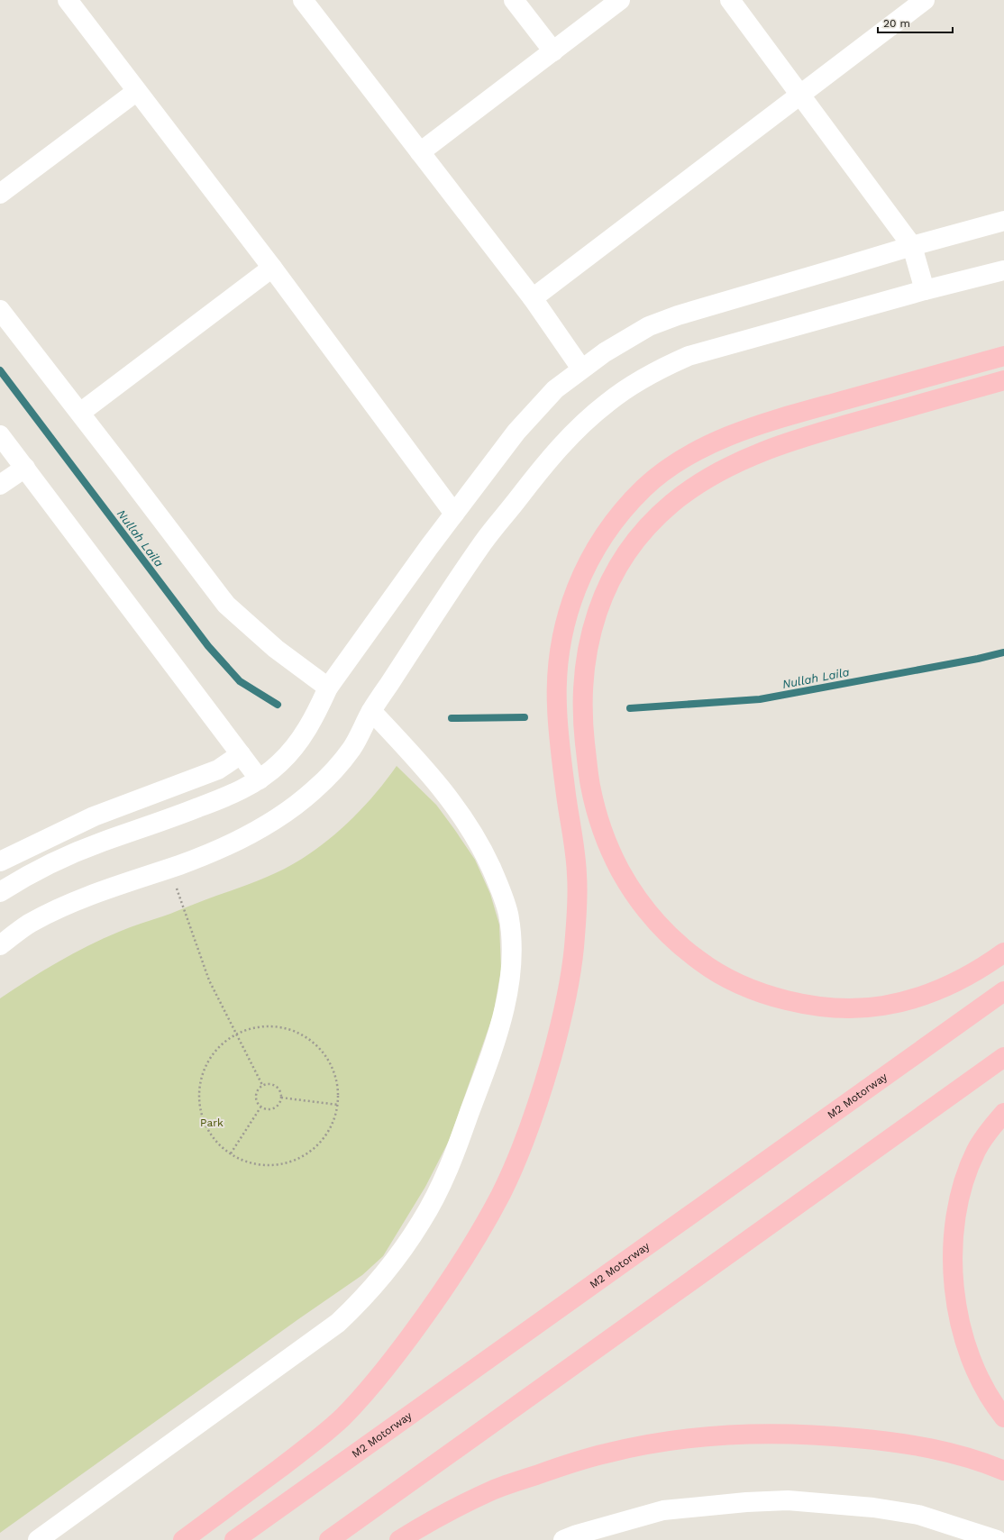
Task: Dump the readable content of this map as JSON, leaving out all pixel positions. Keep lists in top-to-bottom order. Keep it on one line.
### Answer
{"streets":{"highway":["M2 Motorway"]},"water":["Nullah Laila"],"parks":["Park"],"scale_bar":"20 m"}
